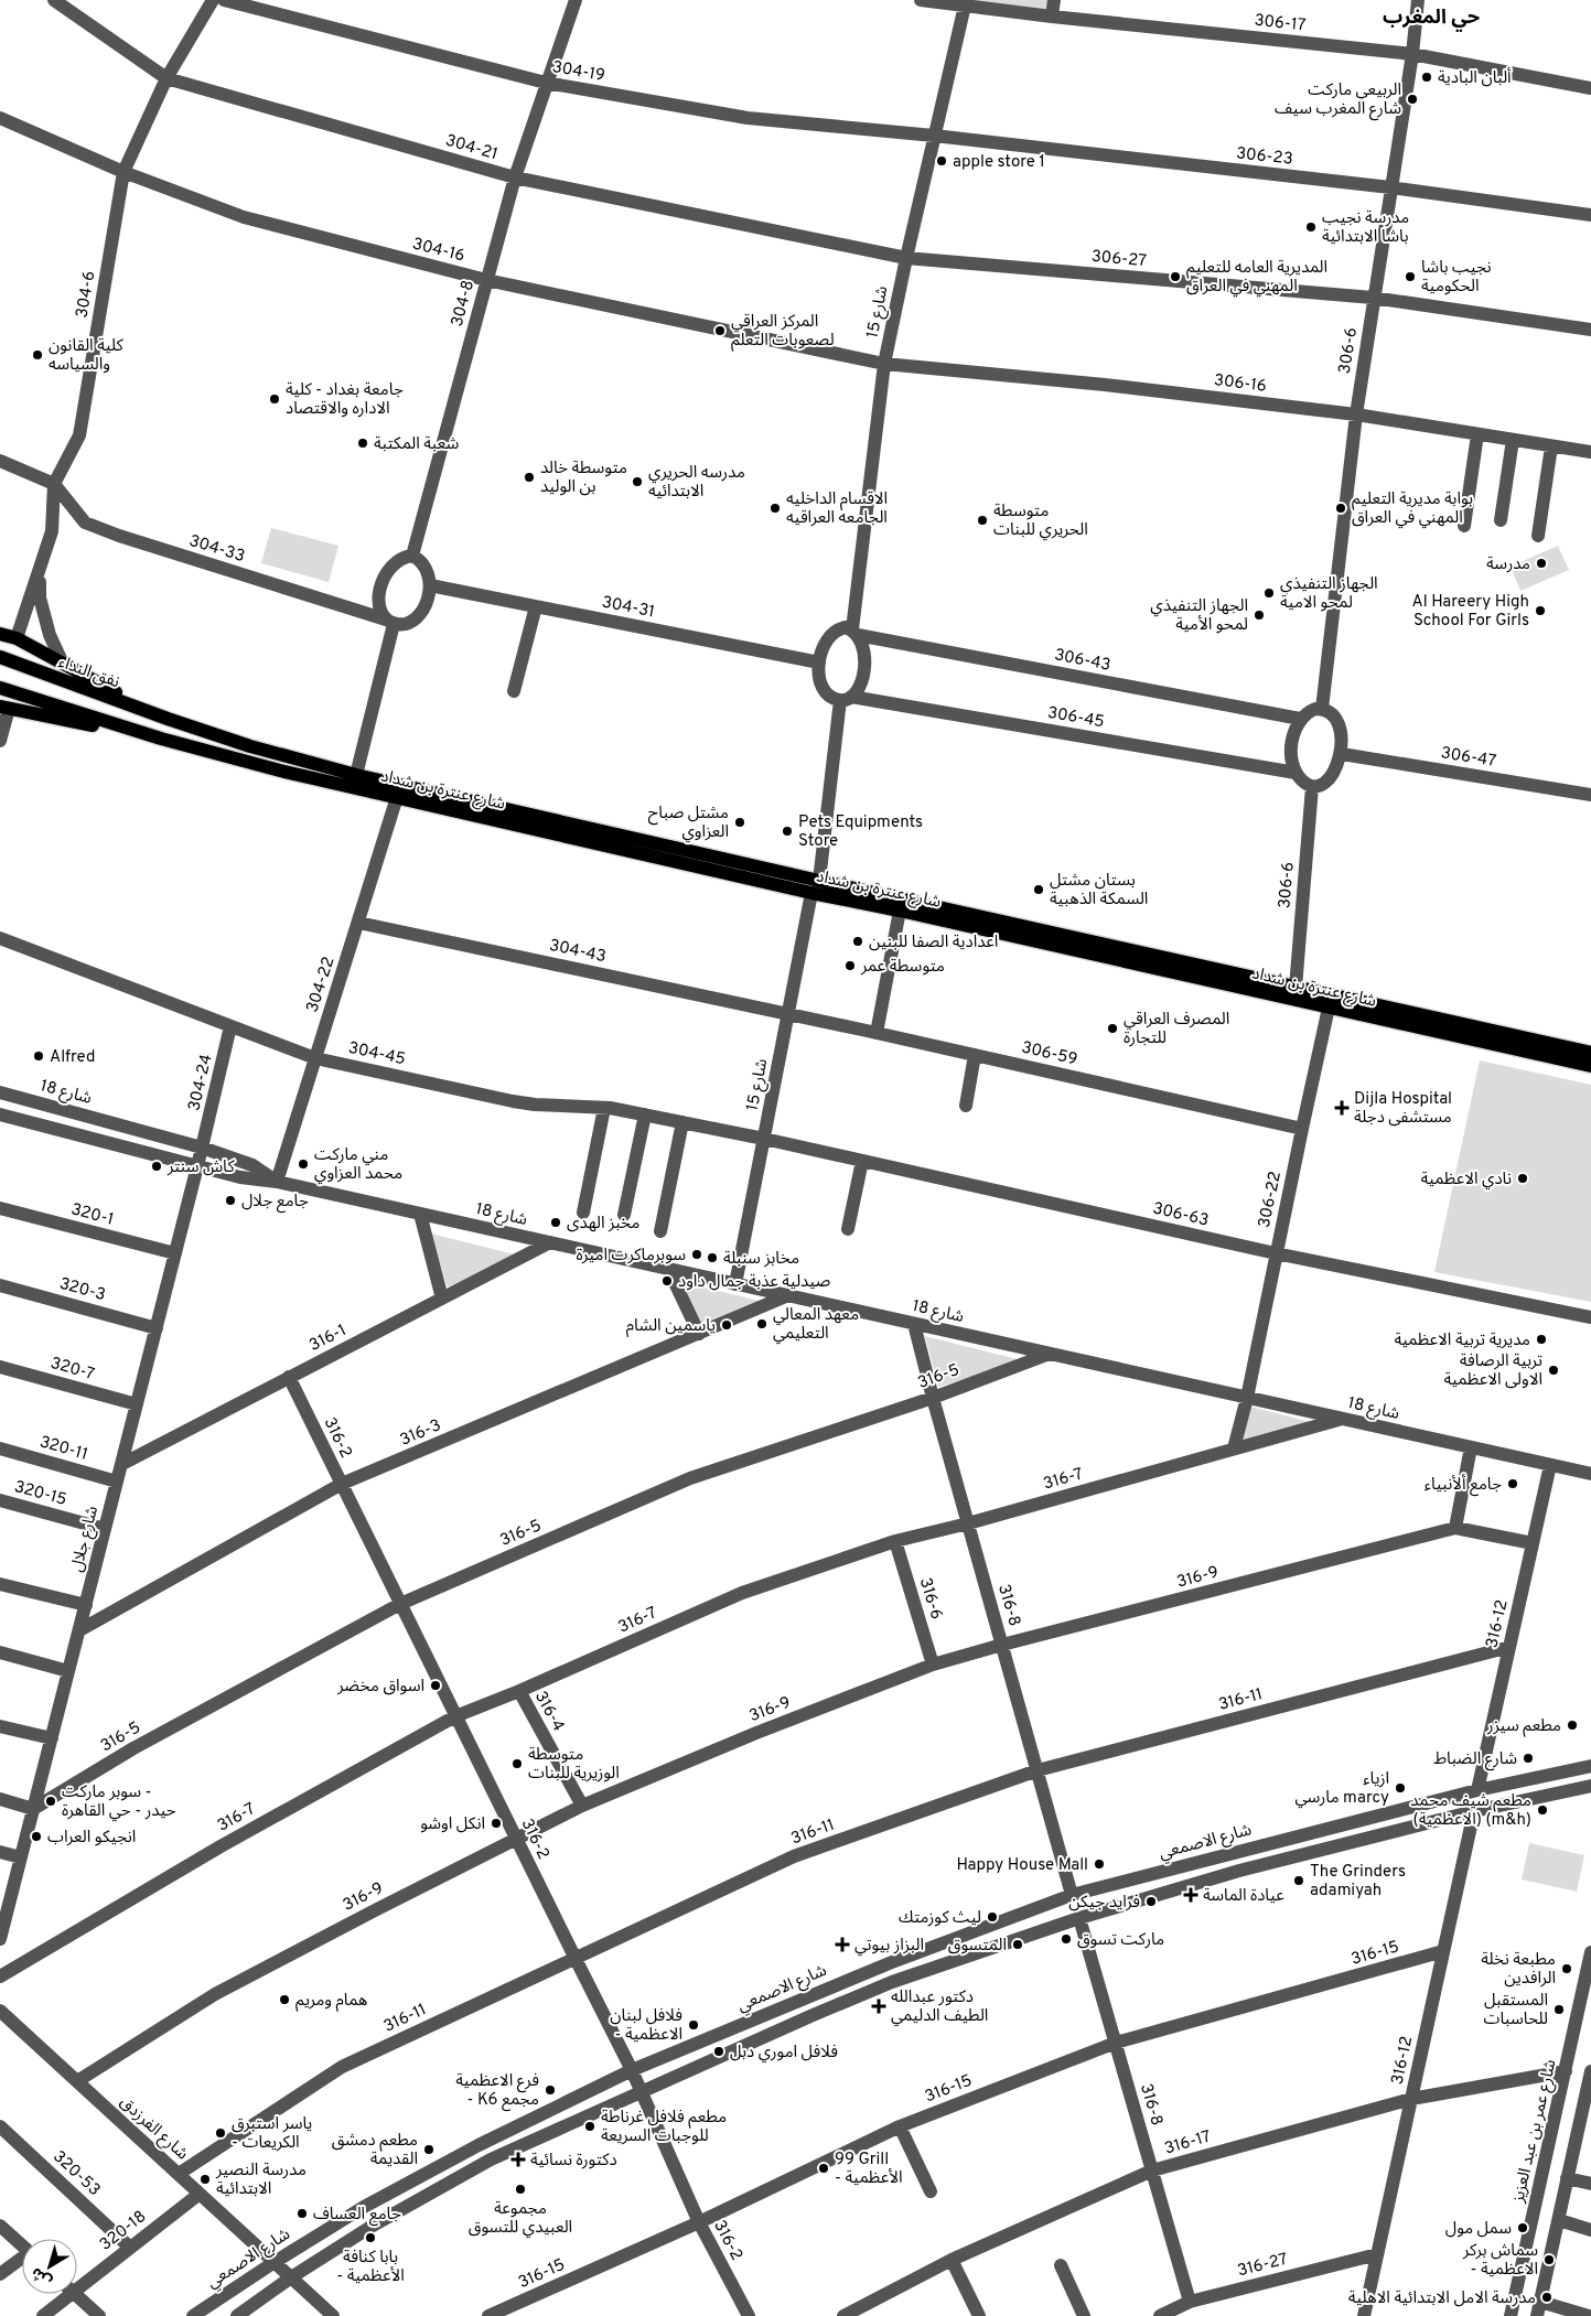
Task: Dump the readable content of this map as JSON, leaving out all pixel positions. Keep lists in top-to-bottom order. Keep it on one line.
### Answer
{"streets":{"main road":["نفق النداء","شارع عنترة بن شداد"],"street":["306-17","304-19","304-21","306-23","304-16","306-27","304-6","304-8","شارع 15","306-6","306-16","304-33","304-31","306-43","306-45","306-47","304-43","304-22","304-45","306-59","304-24","شارع 18","306-22","320-1","306-63","320-3","316-1","320-7","316-5","316-3","316-2","320-11","316-7","320-15","شارع جلال","316-9","316-6","316-8","316-12","316-11","316-4","شارع الاصمعي","316-15","شارع الفرزدق","شارع عمر بن عبد العزيز","316-17","320-53","320-18","316-27"]},"crossings":[["306-17","شارع 15"],["306-17","306-6"],["304-19","306-23"],["304-19","304-8"],["304-19","شارع 15"],["304-21","306-27"],["304-21","304-6"],["304-21","304-8"],["304-21","شارع 15"],["306-23","شارع 15"],["306-23","306-6"],["304-16","304-6"],["304-16","304-8"],["304-16","شارع 15"],["304-16","306-16"],["306-27","شارع 15"],["306-27","306-6"],["304-6","304-33"],["304-8","304-33"],["304-8","304-31"],["شارع 15","306-16"],["شارع 15","304-31"],["شارع 15","306-43"],["شارع 15","306-45"],["شارع 15","شارع عنترة بن شداد"],["شارع 15","304-43"],["شارع 15","304-45"],["شارع 15","306-59"],["شارع 15","شارع 18"],["شارع 15","306-63"],["306-6","306-16"],["306-6","306-43"],["306-6","306-45"],["306-6","306-47"],["306-6","شارع عنترة بن شداد"],["304-33","304-31"],["304-31","306-43"],["304-31","306-45"],["306-43","306-45"],["306-43","306-47"],["نفق النداء","شارع عنترة بن شداد"],["306-45","306-47"],["شارع عنترة بن شداد","304-22"],["شارع عنترة بن شداد","306-22"],["304-43","304-22"],["304-43","306-59"],["304-22","304-45"],["304-22","شارع 18"],["304-45","304-24"],["304-45","306-63"],["306-59","306-22"],["304-24","شارع 18"],["304-24","شارع جلال"],["شارع 18","306-22"],["شارع 18","316-1"],["شارع 18","316-5"],["شارع 18","316-3"],["شارع 18","316-7"],["شارع 18","شارع جلال"],["شارع 18","316-8"],["شارع 18","316-12"],["306-22","306-63"],["306-22","316-7"],["320-1","شارع جلال"],["320-3","شارع جلال"],["316-1","316-2"],["316-1","شارع جلال"],["320-7","شارع جلال"],["316-5","316-2"],["316-5","شارع جلال"],["316-5","316-8"],["316-3","316-2"],["316-3","شارع جلال"],["316-2","316-7"],["316-2","316-9"],["316-2","316-11"],["316-2","شارع الاصمعي"],["316-2","316-15"],["320-11","شارع جلال"],["316-7","316-6"],["316-7","316-8"],["316-7","316-4"],["320-15","شارع جلال"],["316-9","316-6"],["316-9","316-8"],["316-9","316-12"],["316-9","316-4"],["316-9","شارع الفرزدق"],["316-8","316-11"],["316-8","شارع الاصمعي"],["316-8","316-15"],["316-8","316-17"],["316-8","316-27"],["316-12","316-11"],["316-12","شارع الاصمعي"],["316-12","316-15"],["316-12","316-17"],["316-12","316-27"],["316-11","شارع الفرزدق"],["شارع الاصمعي","شارع الفرزدق"],["شارع الفرزدق","320-18"],["شارع عمر بن عبد العزيز","316-17"],["320-53","320-18"]],"districts":["حي المغرب"],"places":{"other":["ألبان البادية","الربيعي ماركت شارع المغرب سيف","apple store 1","مدرسة نجيب باشا الابتدائية","المديرية العامه للتعليم المهني في العراق","نجيب باشا الحكومية","المركز العراقي لصعوبات التعلم","كلية القانون والسياسه","جامعة بغداد - كلية الاداره والاقتصاد","شعبة المكتبة","متوسطة خالد بن الوليد","مدرسه الحريري الابتدائيه","الاقسام الداخليه الجامعه العراقيه","بوابة مديرية التعليم المهني في العراق","متوسطة الحريري للبنات","مدرسة","الجهاز التنفيذي لمحو الامية","Al Hareery High School For Girls","الجهاز التنفيذي لمحو الأمية","مشتل صباح العزاوي","Pets Equipments Store","بستان مشتل السمكة الذهبية","اعدادية الصفا للبنين","متوسطة عمر","المصرف العراقي للتجارة","Alfred","مني ماركت محمد العزاوي","كاش سنتر","نادي الاعظمية","جامع جلال","مخبز الهدى","سوبرماكرت اميرة","مخابز سنبلة","صيدلية عذبة جمال داود","معهد المعالي التعليمي","ياسمين الشام","مديرية تربية الاعظمية","تربية الرصافة الاولى الاعظمية","جامع ألأنبياء","اسواق مخضر","مطعم سيزر","شارع الضباط","متوسطة الوزيرية للبنات","ازياء مارسي marcy","سوبر ماركت - حيدر - حي القاهرة","مطعم شيف محمد (الاعظمية) (m&h)","انكل اوشو","انجيكو العراب","Happy House Mall","The Grinders adamiyah","فرايد جيكن","ليث كوزمتك","ماركت تسوق","المتسوق","مطبعة نخلة الرافدين","همام ومريم","المستقبل للحاسبات","فلافل لبنان - الاعظمية","فلافل اموري دبل","فرع الاعظمية - K6 مجمع","مطعم فلافل غرناطة للوجبات السريعة","ياسر استبرق - الكريعات","مطعم دمشق القديمة","99 Grill - الأعظمية","مدرسة النصير الابتدائية","مجموعة العبيدي للتسوق","جامع العساف","سمل مول","بابا كنافة - الأعظمية","سماش بركر - الاعظمية","مدرسة الامل الابتدائية الاهلية"],"health":["Dijla Hospital مستشفى دجلة","عيادة الماسة","البزاز بيوتي","دكتور عبدالله الطيف الدليمي","دكتورة نسائية"]},"north":"bottom left"}
